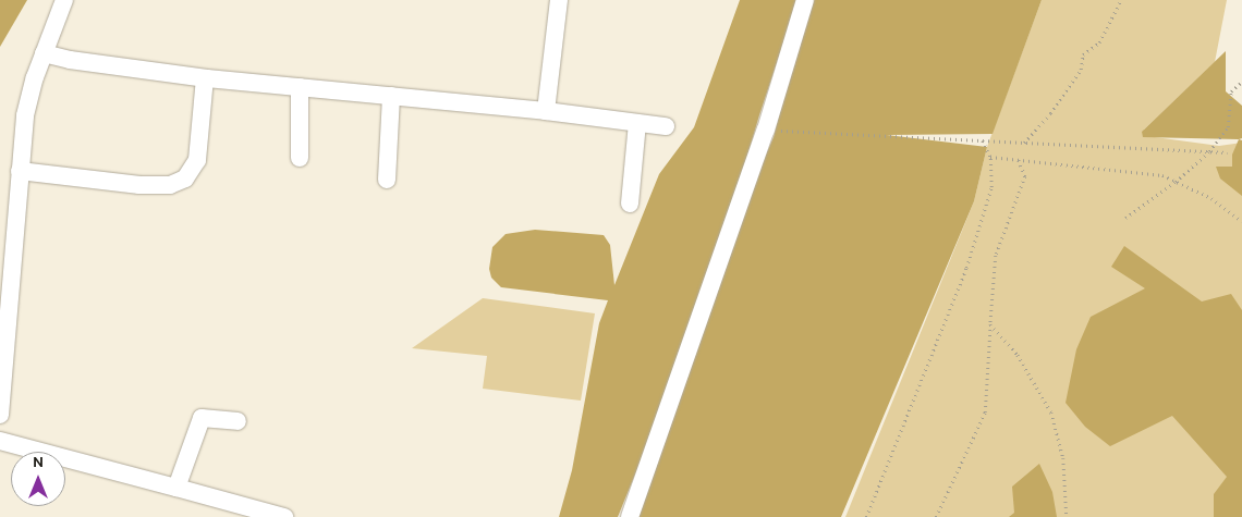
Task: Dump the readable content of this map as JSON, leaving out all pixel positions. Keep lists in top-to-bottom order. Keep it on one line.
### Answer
{"north":"top"}
